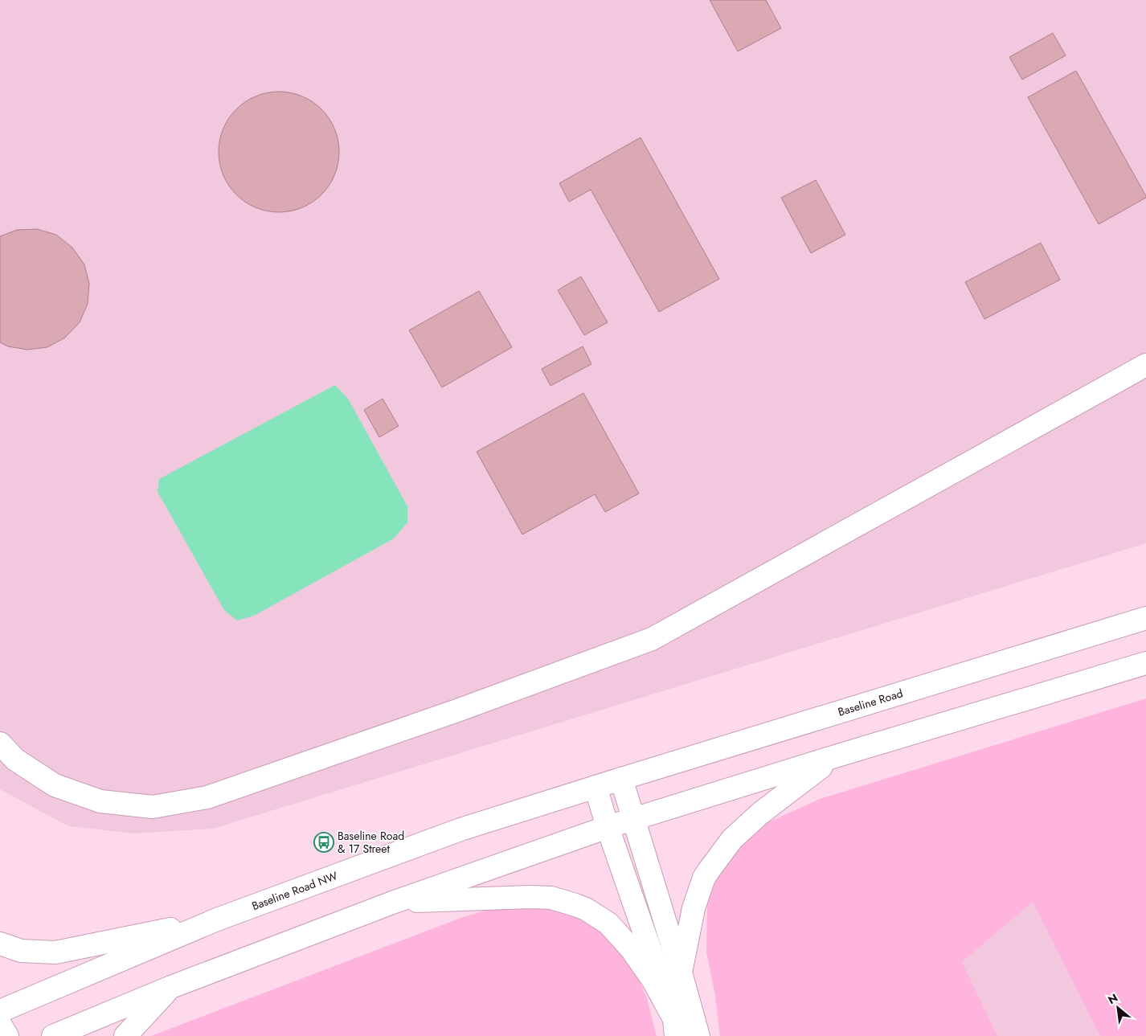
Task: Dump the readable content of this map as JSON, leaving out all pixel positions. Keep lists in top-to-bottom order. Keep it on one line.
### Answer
{"streets":{"main road":["Baseline Road","Baseline Road NW"]},"crossings":[["Baseline Road","Baseline Road NW"]],"places":{"bus stop":["Baseline Road & 17 Street"]},"north":"top left"}
